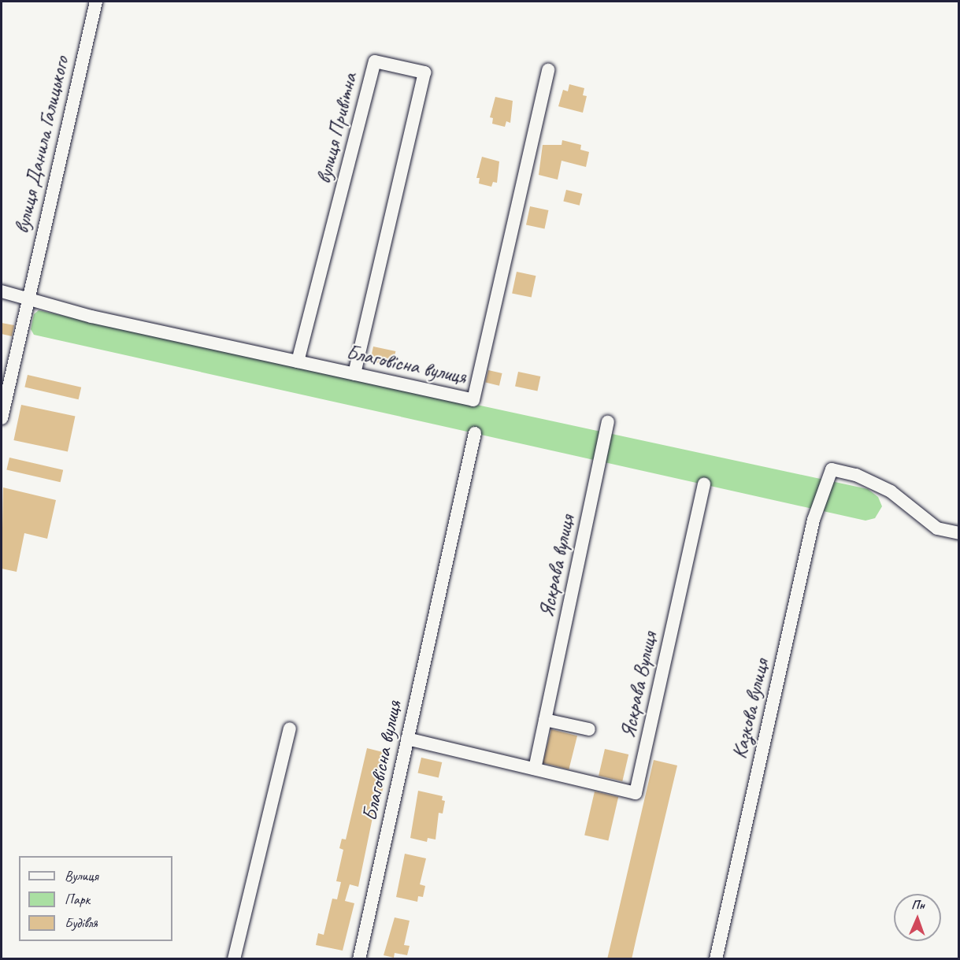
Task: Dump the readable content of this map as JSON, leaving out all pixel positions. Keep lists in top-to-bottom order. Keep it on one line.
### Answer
{"streets":{"street":["вулиця Привітна","вулиця Данила Галицького","Благовісна вулиця","Яскрава вулиця","Яскрава Вулиця","Казкова вулиця"]},"crossings":[["вулиця Привітна","Благовісна вулиця"],["вулиця Данила Галицького","Благовісна вулиця"],["Яскрава вулиця","Яскрава Вулиця"]],"legend":["Вулиця","Парк","Будівля"],"north":"top"}
